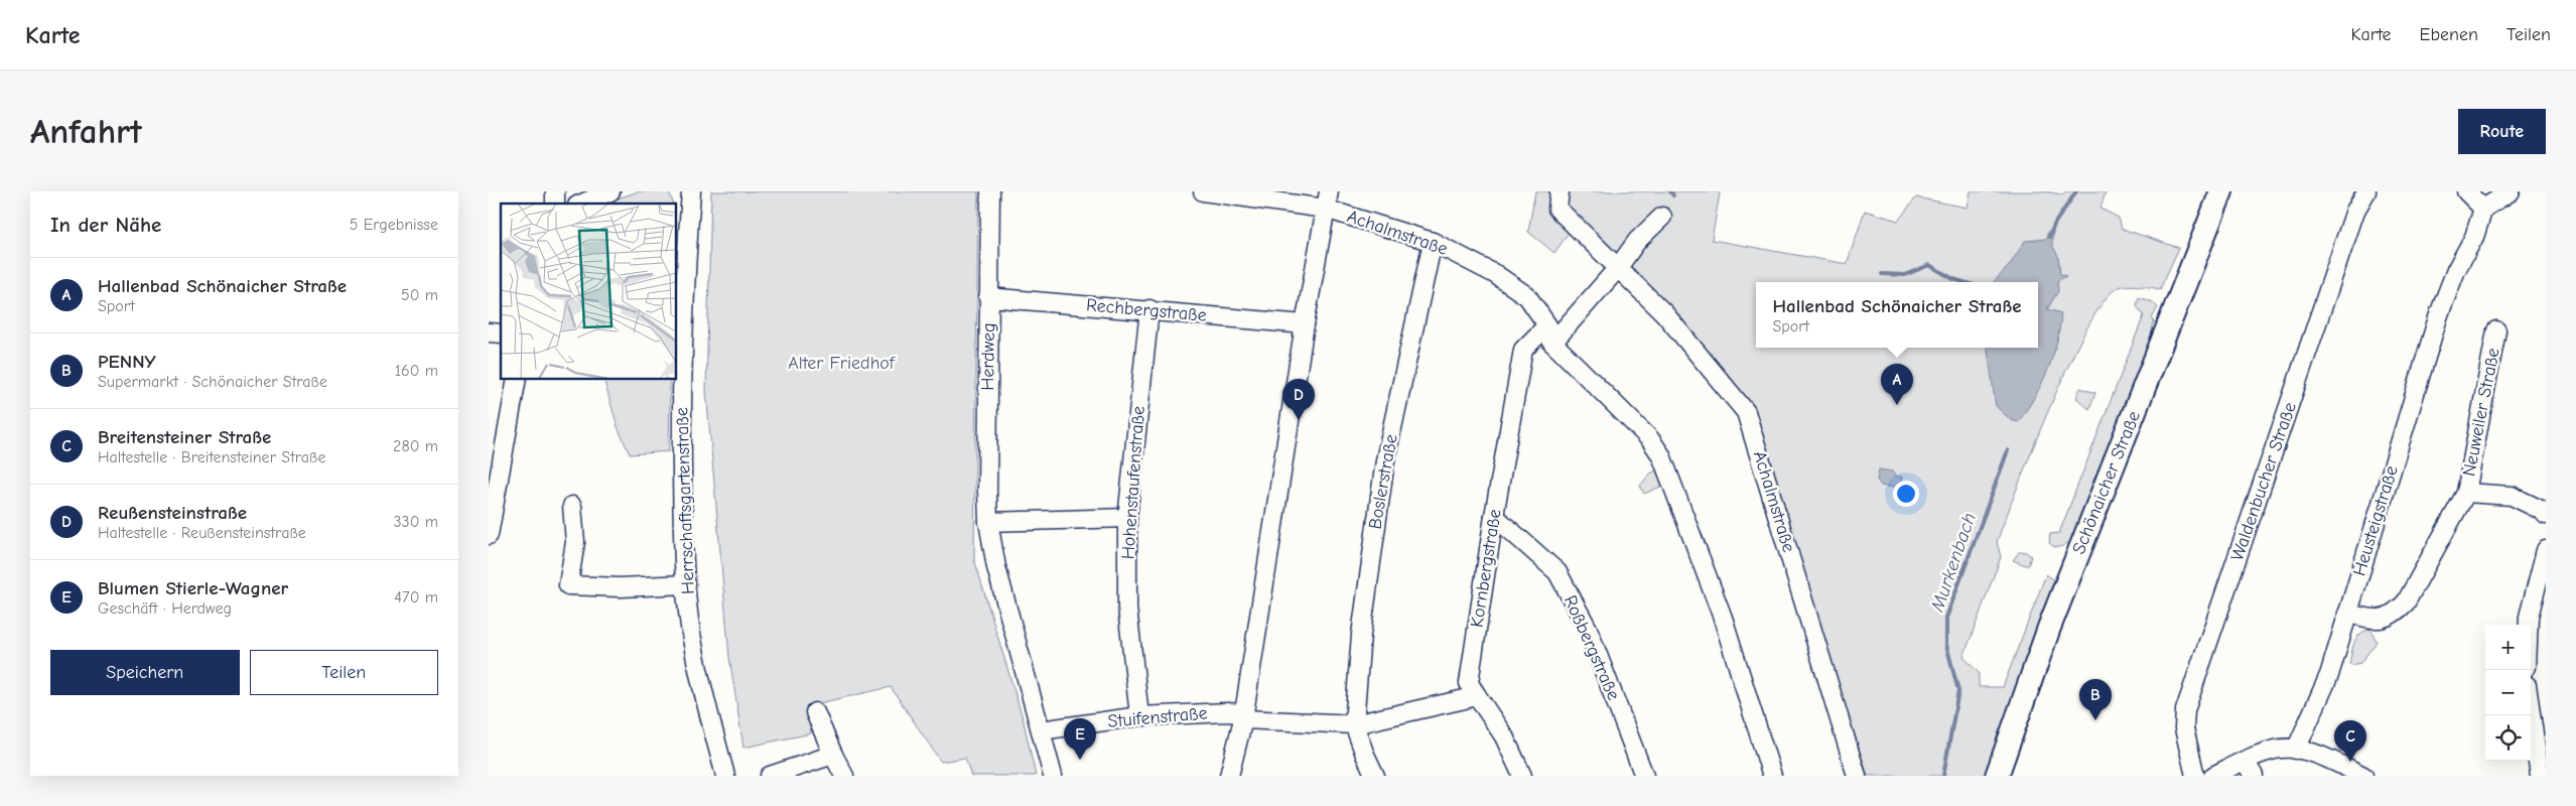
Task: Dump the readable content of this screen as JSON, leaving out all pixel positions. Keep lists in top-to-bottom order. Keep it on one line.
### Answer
{"streets":{"main road":["Schönaicher Straße"],"street":["Achalmstraße","Rechbergstraße","Herdweg","Neuweiler Straße","Boslerstraße","Waldenbucher Straße","Hohenstaufenstraße","Herrschaftsgartenstraße","Heusteigstraße","Kornbergstraße","Roßbergstraße","Stuifenstraße"]},"crossings":[["Achalmstraße","Boslerstraße"],["Achalmstraße","Kornbergstraße"],["Rechbergstraße","Herdweg"],["Rechbergstraße","Hohenstaufenstraße"],["Herdweg","Stuifenstraße"],["Neuweiler Straße","Heusteigstraße"],["Boslerstraße","Stuifenstraße"],["Hohenstaufenstraße","Stuifenstraße"],["Kornbergstraße","Roßbergstraße"]],"water":["Murkenbach"],"parks":["Alter Friedhof"],"page":{"header":"Karte","nav":["Karte","Ebenen","Teilen"],"buttons":["Route",["Speichern","Teilen"]],"title":"Anfahrt","heading":["In der Nähe","5 Ergebnisse"],"list":[{"mark":"A","name":"Hallenbad Schönaicher Straße","note":"Sport","value":"50 m"},{"mark":"B","name":"PENNY","note":"Supermarkt · Schönaicher Straße","value":"160 m"},{"mark":"C","name":"Breitensteiner Straße","note":"Haltestelle · Breitensteiner Straße","value":"280 m"},{"mark":"D","name":"Reußensteinstraße","note":"Haltestelle · Reußensteinstraße","value":"330 m"},{"mark":"E","name":"Blumen Stierle-Wagner","note":"Geschäft · Herdweg","value":"470 m"}],"popup":["Hallenbad Schönaicher Straße","Sport"],"pins":["A","D","B","E","C"],"map_buttons":["+","−"]}}
